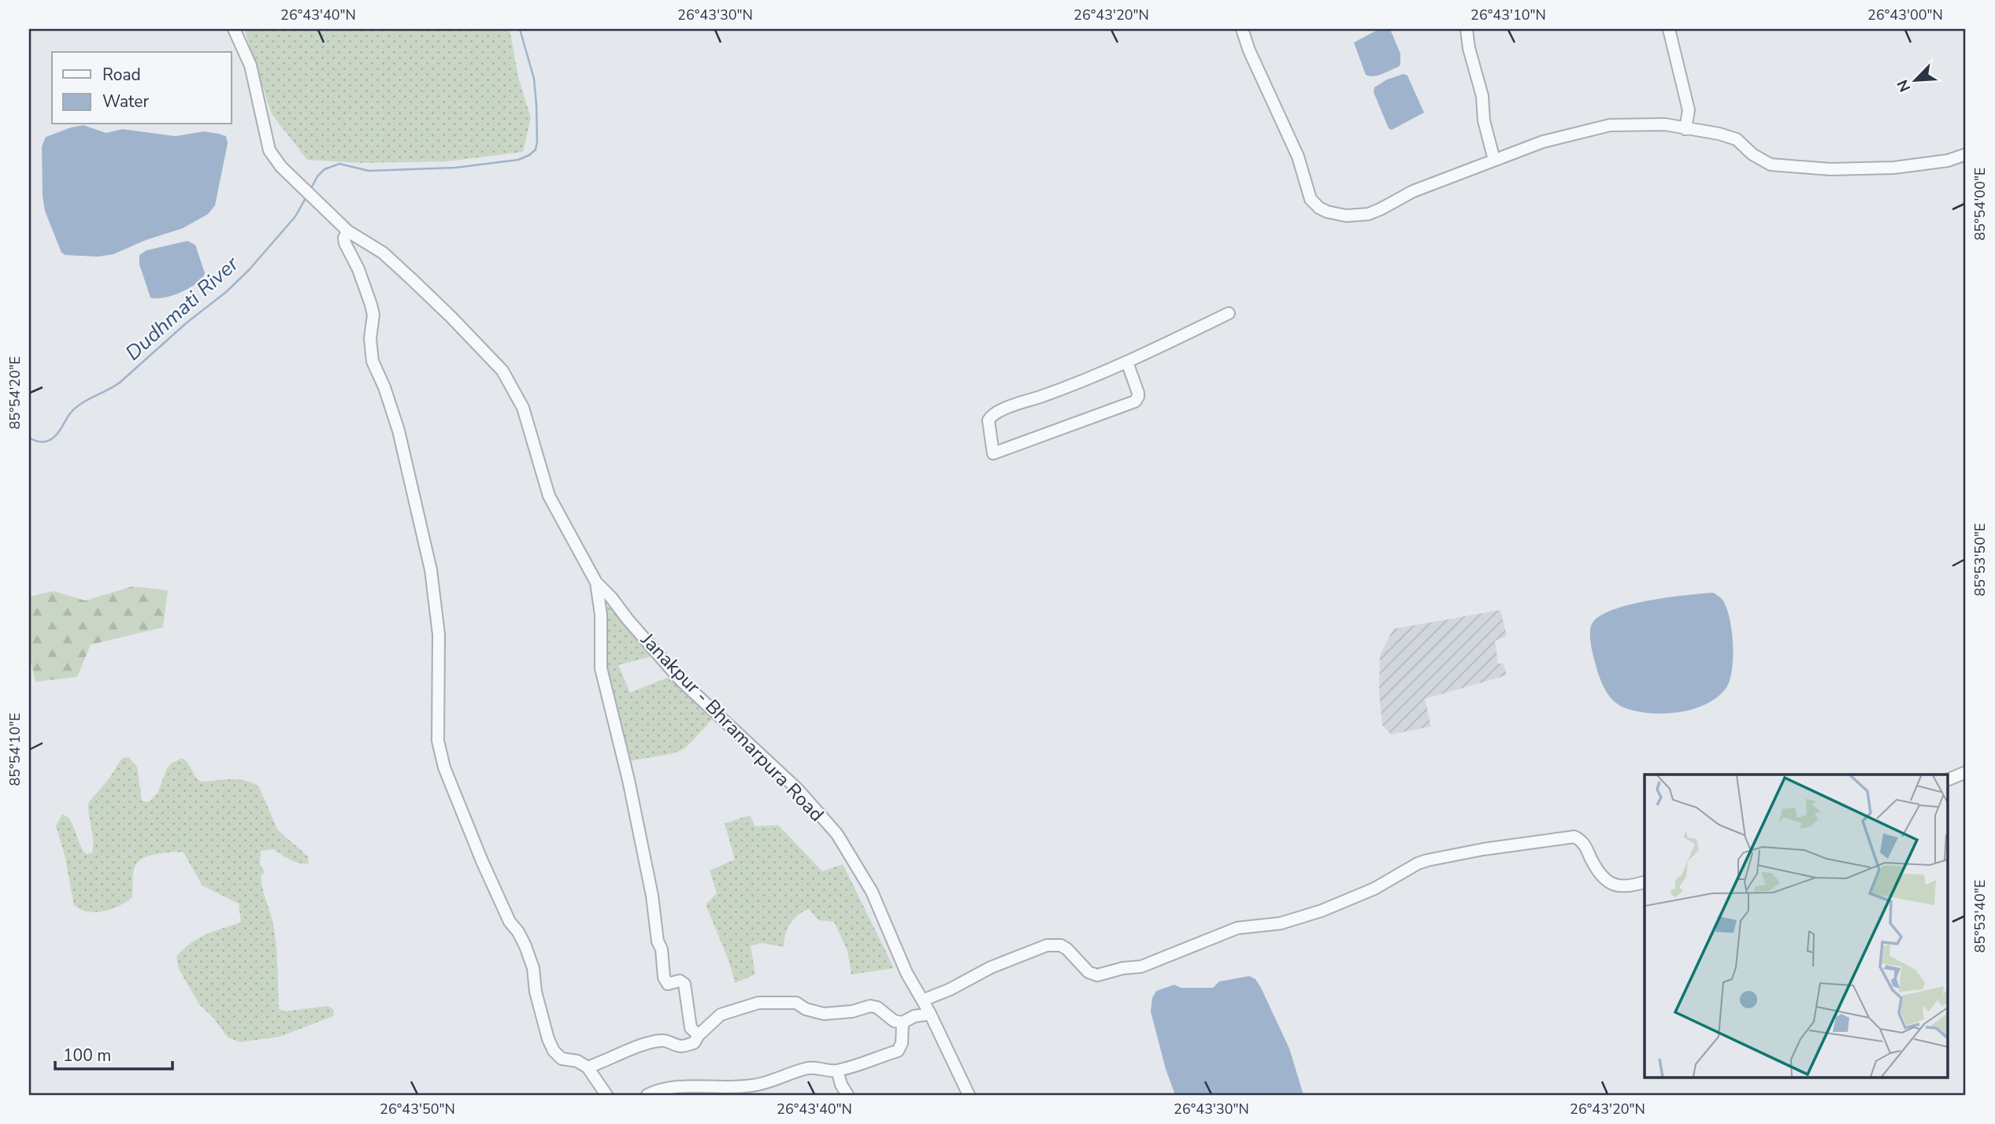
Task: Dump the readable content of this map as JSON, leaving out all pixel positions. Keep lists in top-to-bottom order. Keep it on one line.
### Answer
{"streets":{"street":["Janakpur - Bhramarpura Road"]},"water":["Dudhmati River"],"legend":["Road","Water"],"scale_bar":"100 m","north":"bottom left","coordinates":["26°43'40\"N","26°43'30\"N","26°43'20\"N","26°43'10\"N","26°43'00\"N","85°54'00\"E","85°54'20\"E","85°53'50\"E","85°54'10\"E","85°53'40\"E","26°43'50\"N"]}
